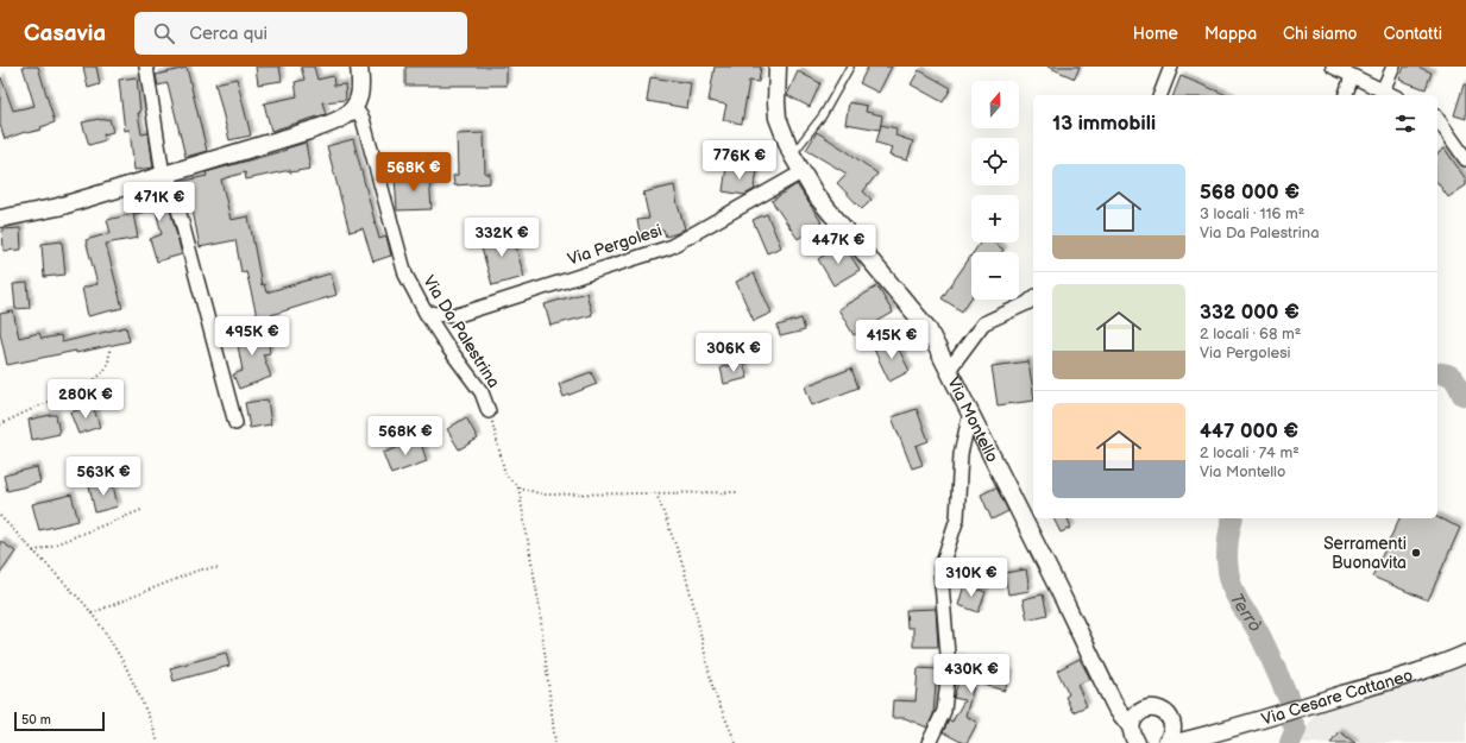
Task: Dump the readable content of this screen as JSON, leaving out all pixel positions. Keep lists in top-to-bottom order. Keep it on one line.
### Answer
{"streets":{"street":["Via Pergolesi","Via Da Palestrina","Via Montello","Via Cesare Cattaneo"]},"crossings":[["Via Pergolesi","Via Da Palestrina"],["Via Pergolesi","Via Montello"]],"water":["Terrò"],"places":["Serramenti Buonavita"],"scale_bar":"50 m","north":"top","page":{"header":"Casavia","search":"Cerca qui","nav":["Home","Mappa","Chi siamo","Contatti"],"map_buttons":["+","−"],"heading":"13 immobili","price":["776K €","568K €","471K €","332K €","447K €","495K €","415K €","306K €","280K €","568K €","563K €","310K €","430K €"],"list":[{"name":"568 000 €","note":"3 locali · 116 m² · Via Da Palestrina"},{"name":"332 000 €","note":"2 locali · 68 m² · Via Pergolesi"},{"name":"447 000 €","note":"2 locali · 74 m² · Via Montello"}],"scale":"50 m"}}
